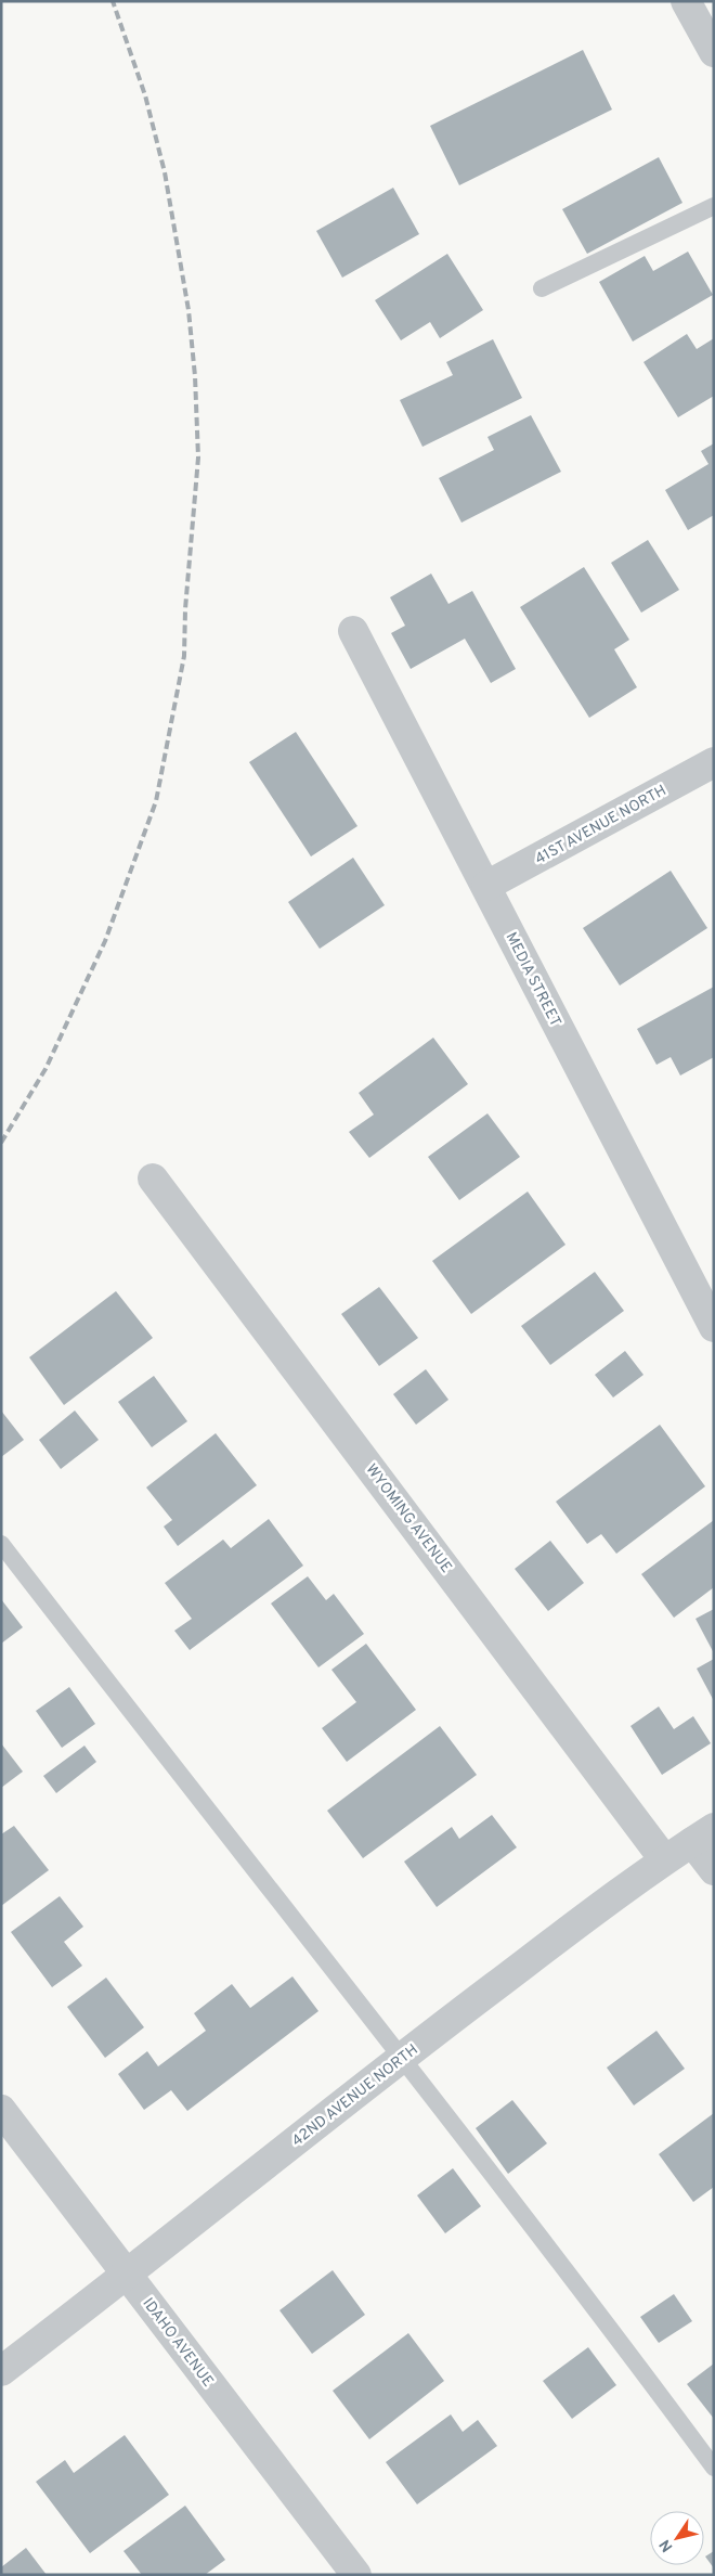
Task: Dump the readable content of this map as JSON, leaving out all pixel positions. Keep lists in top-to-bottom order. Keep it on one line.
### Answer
{"streets":{"street":["41ST AVENUE NORTH","MEDIA STREET","WYOMING AVENUE","42ND AVENUE NORTH","IDAHO AVENUE"]},"crossings":[["41ST AVENUE NORTH","MEDIA STREET"],["WYOMING AVENUE","42ND AVENUE NORTH"],["42ND AVENUE NORTH","IDAHO AVENUE"]],"north":"bottom left"}
